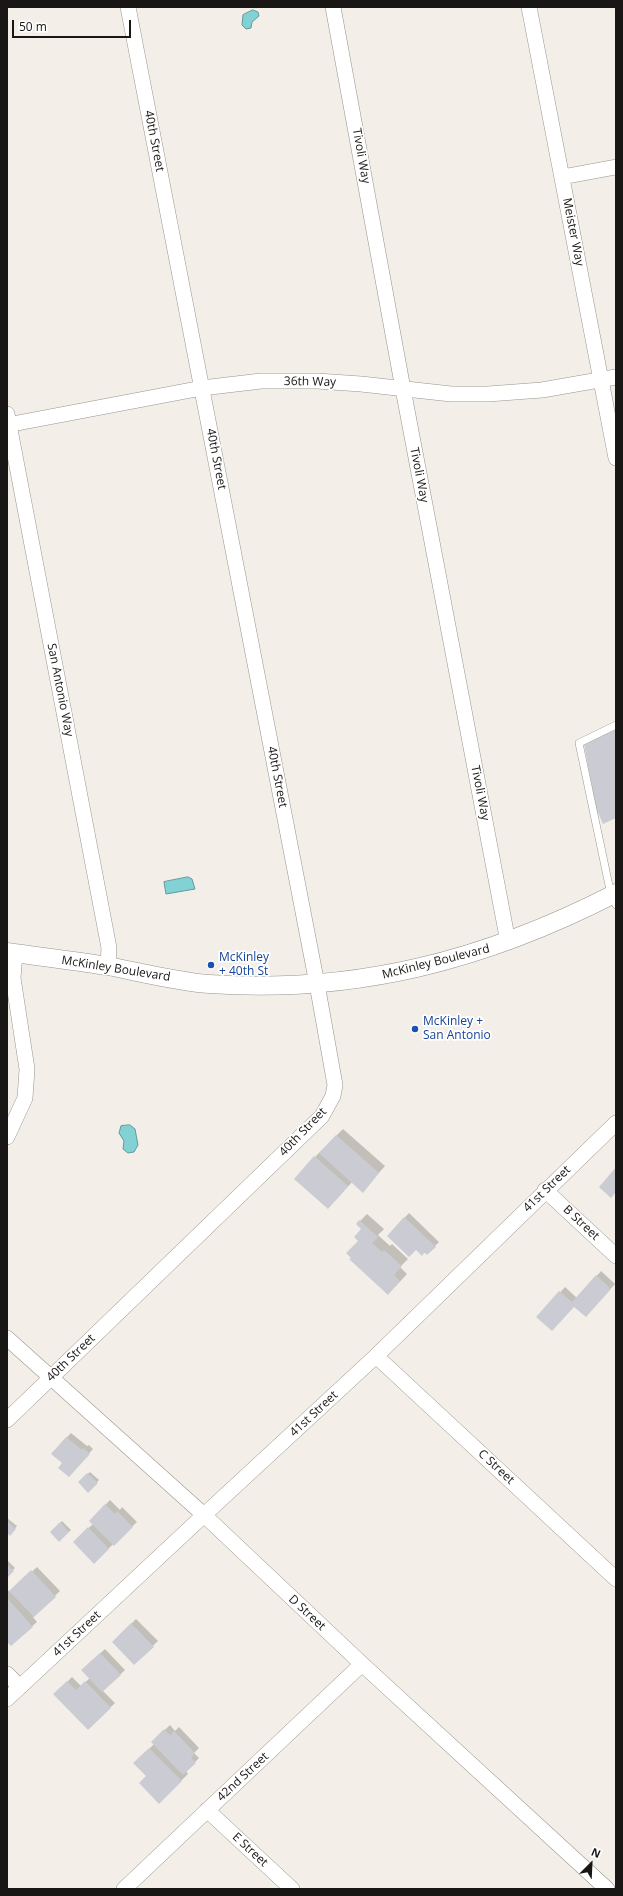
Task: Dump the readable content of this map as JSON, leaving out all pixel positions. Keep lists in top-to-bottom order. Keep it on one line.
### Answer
{"streets":{"street":["40th Street","Tivoli Way","Meister Way","36th Way","San Antonio Way","McKinley Boulevard","41st Street","B Street","C Street","D Street","42nd Street","E Street"]},"crossings":[["40th Street","36th Way"],["40th Street","McKinley Boulevard"],["40th Street","D Street"],["Tivoli Way","36th Way"],["Tivoli Way","McKinley Boulevard"],["Meister Way","36th Way"],["36th Way","San Antonio Way"],["San Antonio Way","McKinley Boulevard"],["41st Street","B Street"],["41st Street","C Street"],["41st Street","D Street"],["D Street","42nd Street"],["42nd Street","E Street"]],"places":["McKinley + 40th St","McKinley + San Antonio"],"scale_bar":"50 m","north":"top right"}
